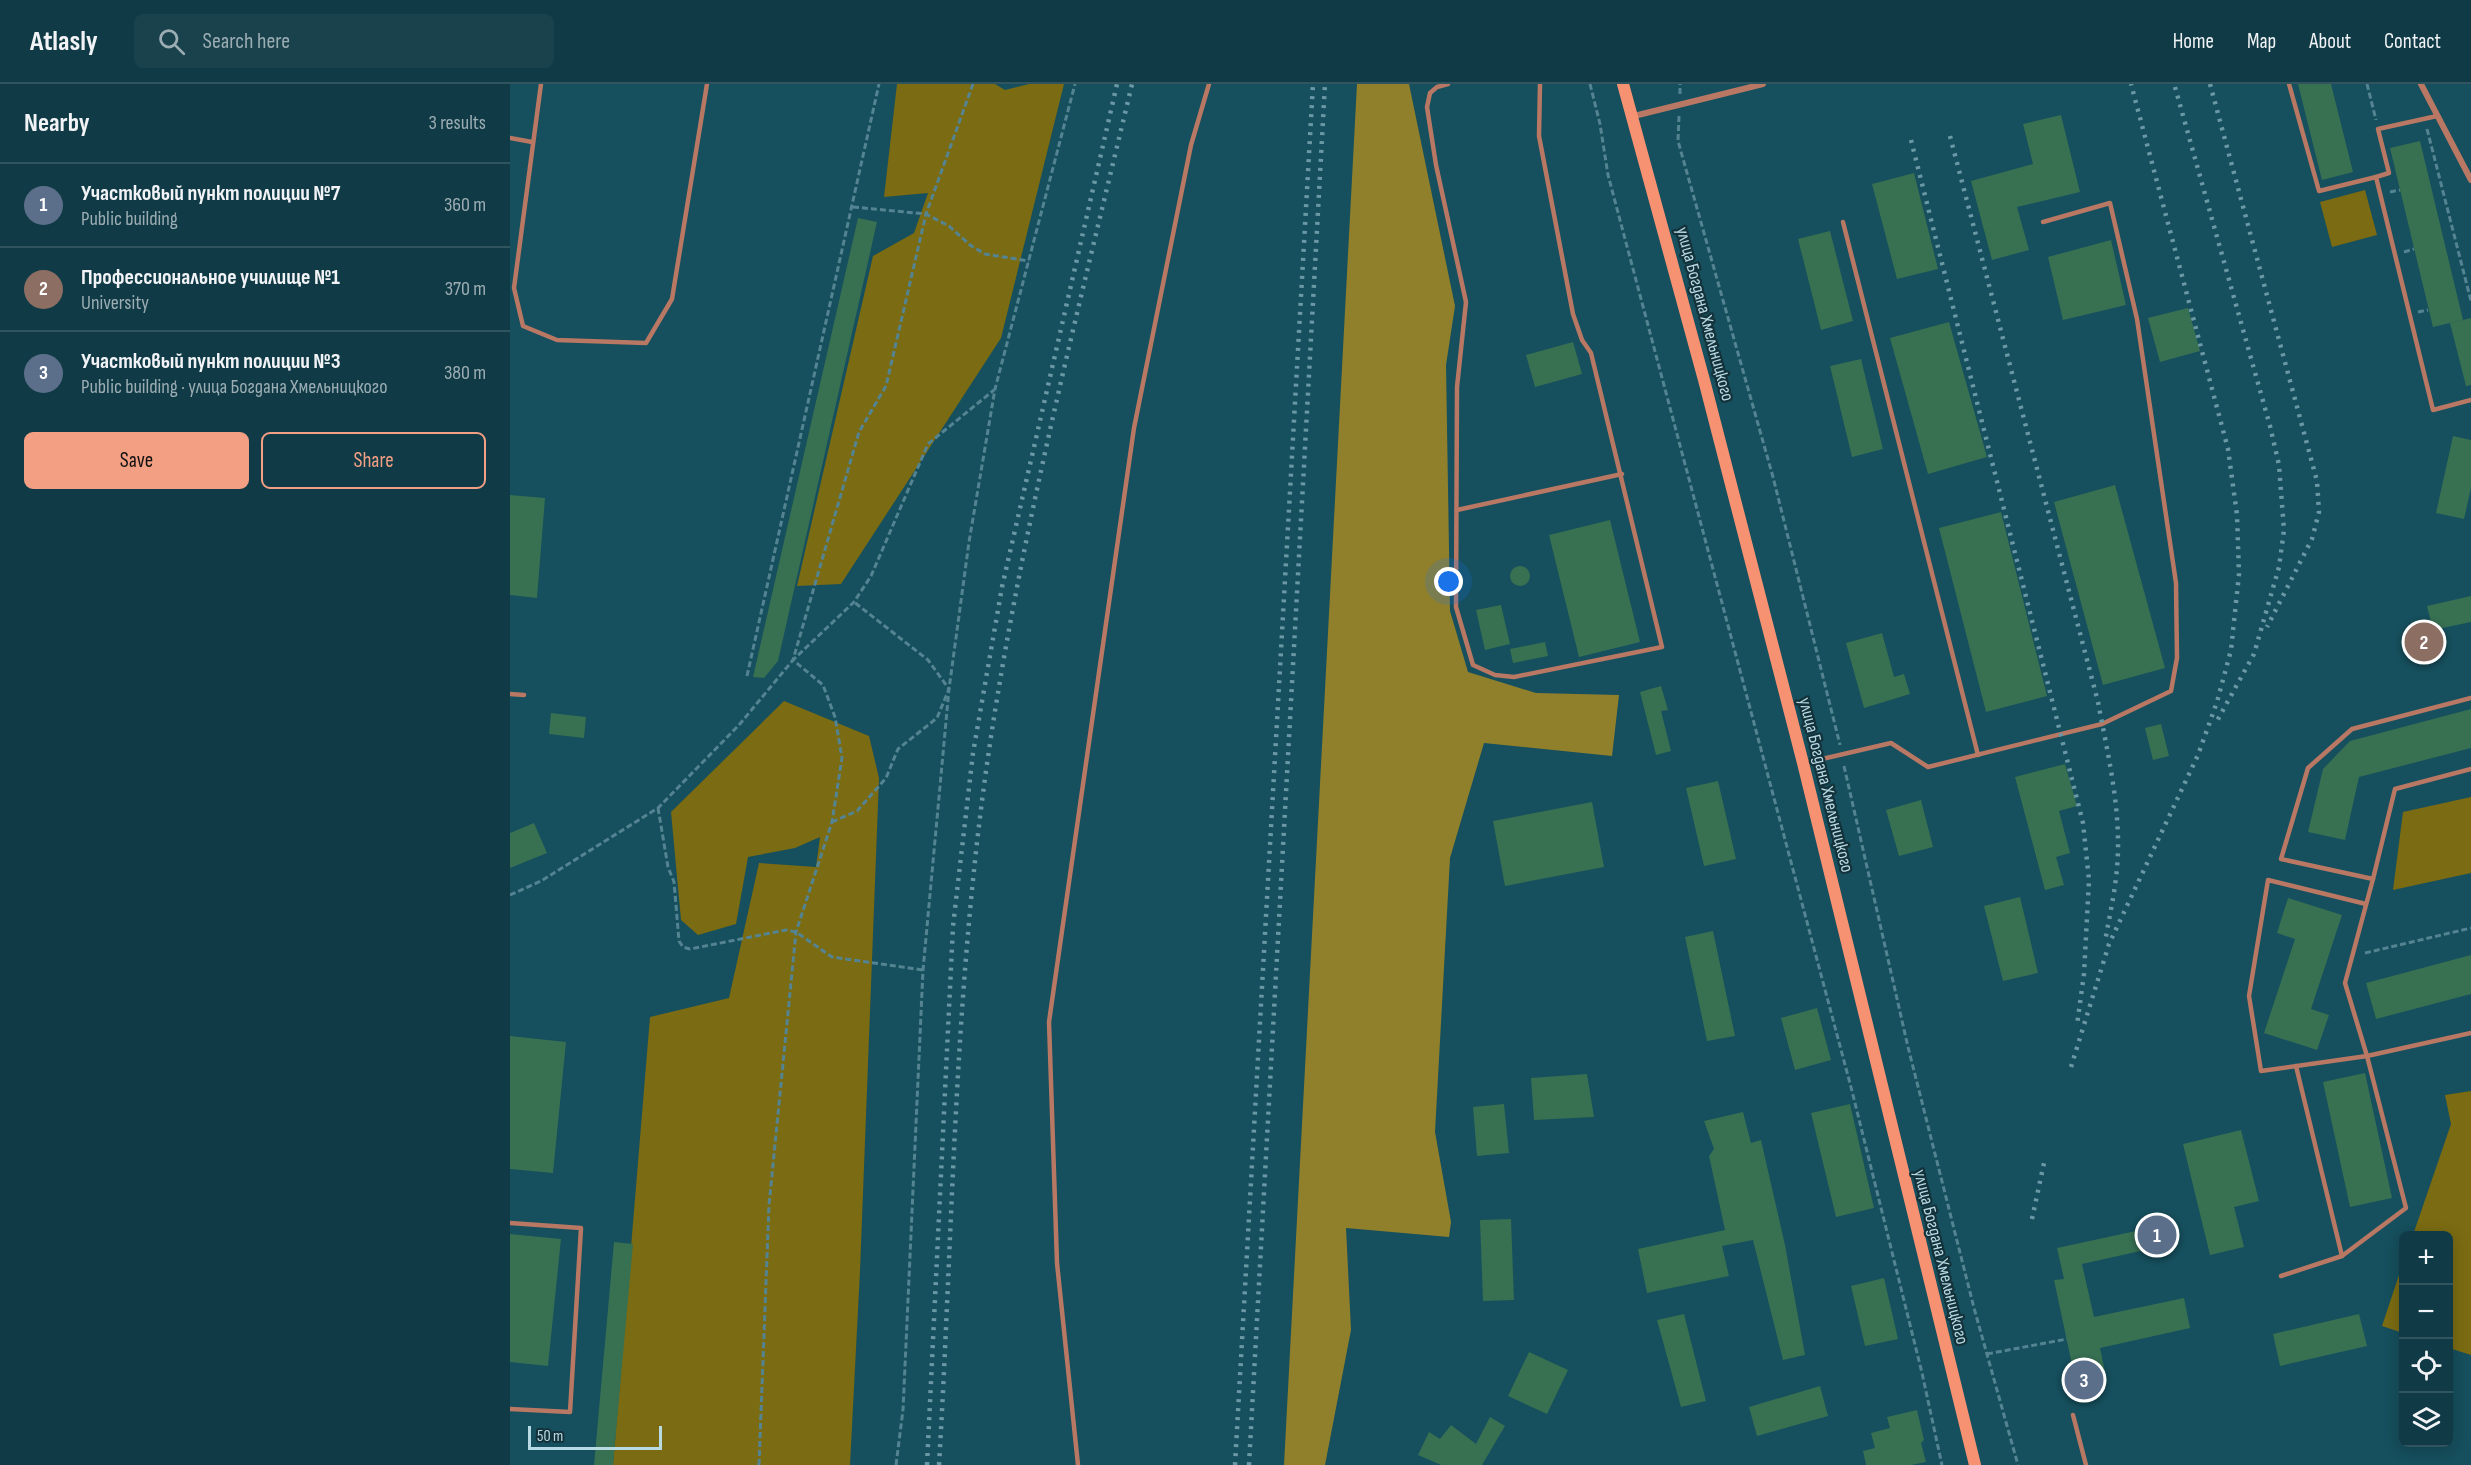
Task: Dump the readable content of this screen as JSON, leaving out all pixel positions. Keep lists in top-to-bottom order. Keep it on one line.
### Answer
{"streets":{"main road":["улица Богдана Хмельницкого"]},"scale_bar":"50 m","page":{"header":"Atlasly","search":"Search here","nav":["Home","Map","About","Contact"],"heading":["Nearby","3 results"],"list":[{"mark":"1","name":"Участковый пункт полиции №7","note":"Public building","value":"360 m"},{"mark":"2","name":"Профессиональное училище №1","note":"University","value":"370 m"},{"mark":"3","name":"Участковый пункт полиции №3","note":"Public building · улица Богдана Хмельницкого","value":"380 m"}],"buttons":["Save","Share"],"pins":["2","1","3"],"map_buttons":["+","−"],"scale":"50 m"}}
